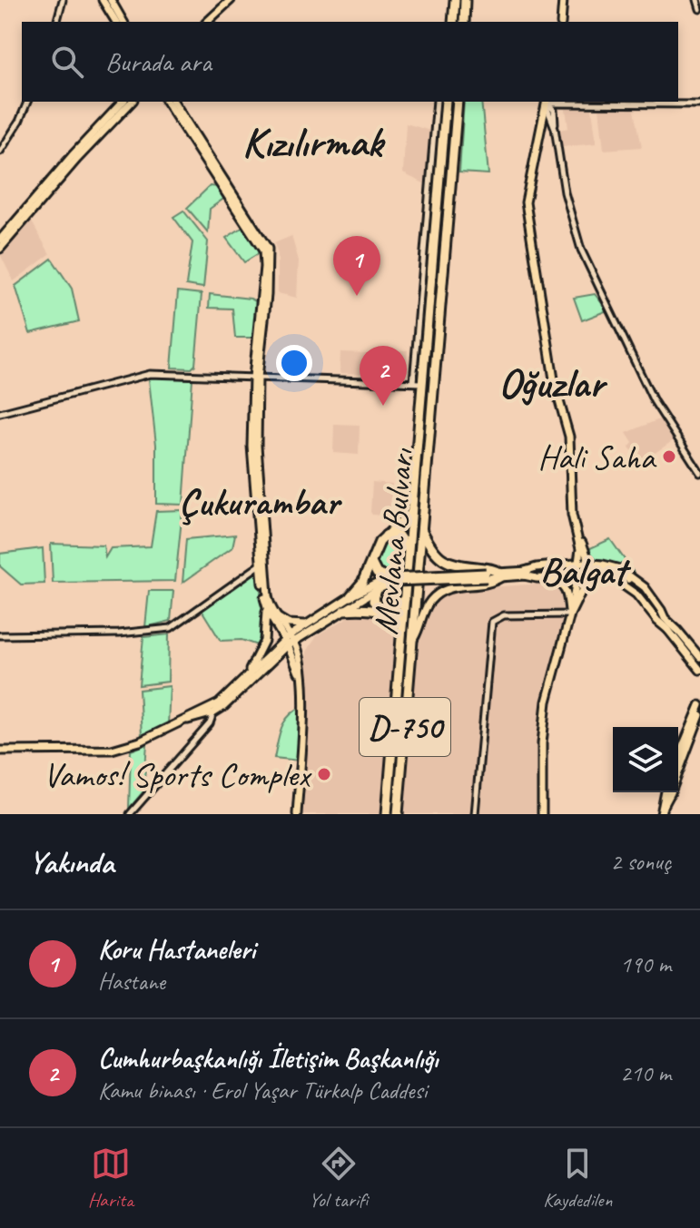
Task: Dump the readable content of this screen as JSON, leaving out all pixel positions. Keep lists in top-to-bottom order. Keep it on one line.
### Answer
{"streets":{"highway":["Mevlana Bulvarı","D-750"]},"districts":["Kızılırmak","Oğuzlar","Çukurambar","Balgat"],"places":["Hali Saha","Vamos! Sports Complex"],"page":{"search":"Burada ara","pins":["1","2"],"heading":["Yakında","2 sonuç"],"list":[{"mark":"1","name":"Koru Hastaneleri","note":"Hastane","value":"190 m"},{"mark":"2","name":"Cumhurbaşkanlığı İletişim Başkanlığı","note":"Kamu binası · Erol Yaşar Türkalp Caddesi","value":"210 m"}],"nav":["Harita","Yol tarifi","Kaydedilen"]}}
